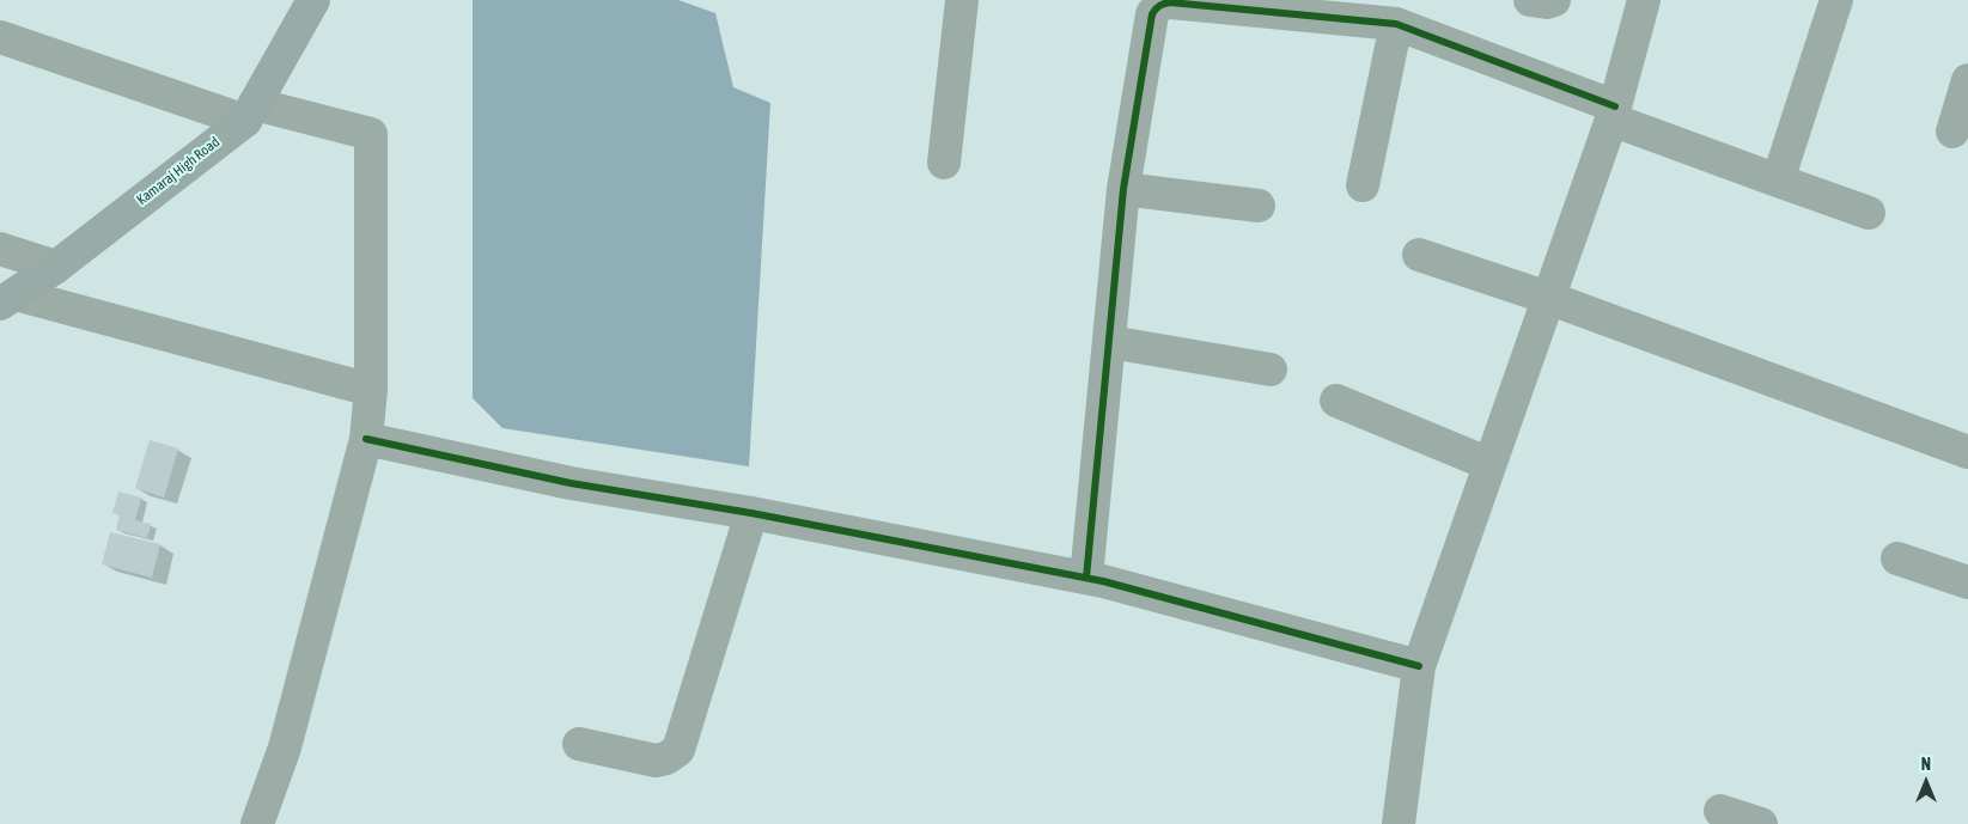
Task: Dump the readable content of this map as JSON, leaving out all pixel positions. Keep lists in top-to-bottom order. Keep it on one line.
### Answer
{"streets":{"street":["Kamaraj High Road"]},"north":"top"}
